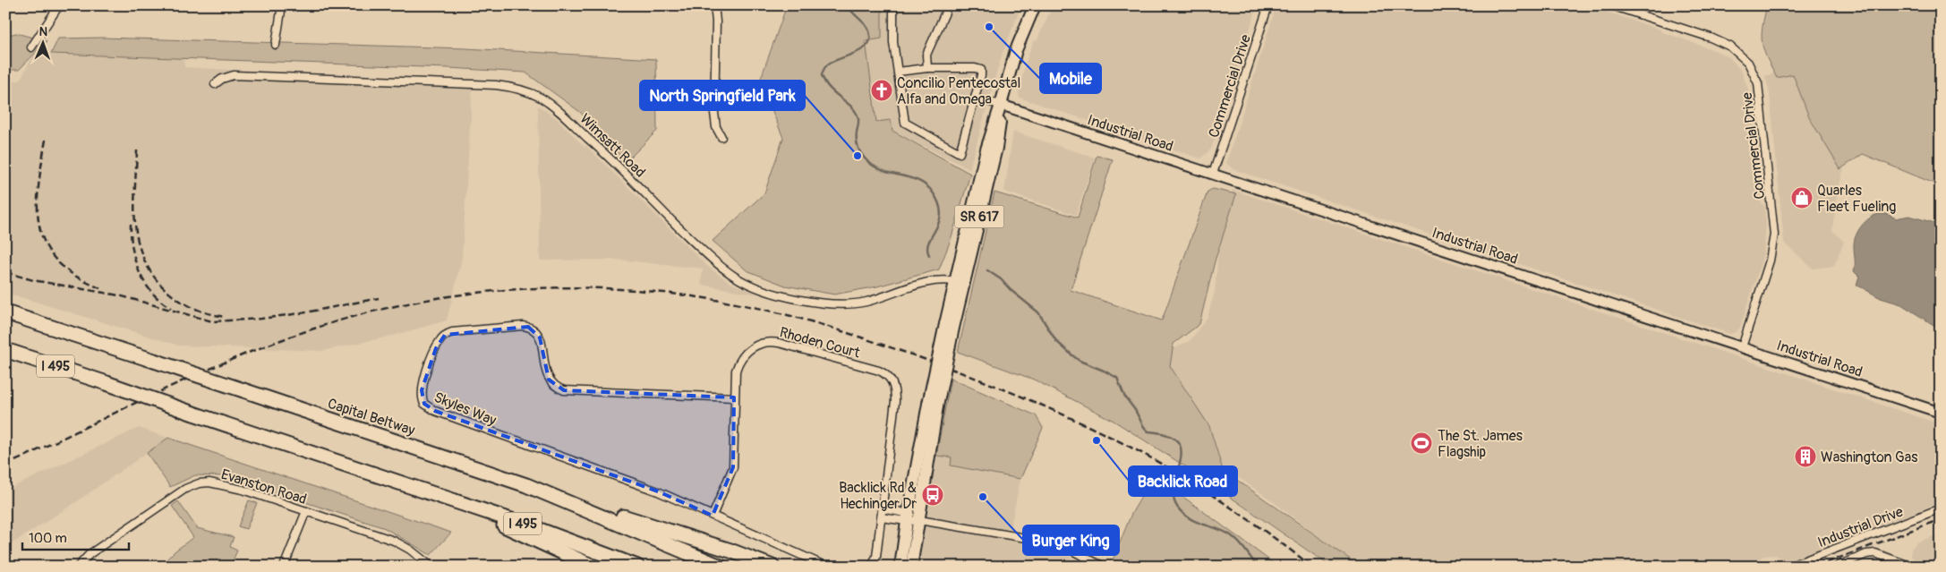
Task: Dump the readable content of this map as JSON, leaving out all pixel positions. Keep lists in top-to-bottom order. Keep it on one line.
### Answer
{"streets":{"highway":["I 495","Capital Beltway"],"main road":["SR 617"],"street":["Commercial Drive","Industrial Road","Wimsatt Road","Rhoden Court","Skyles Way","Evanston Road","Industrial Drive"]},"crossings":[["Commercial Drive","Industrial Road"],["Industrial Road","SR 617"],["Wimsatt Road","SR 617"],["Rhoden Court","Skyles Way"]],"places":{"other":["Mobile","North Springfield Park","Backlick Road","Burger King"],"church":["Concilio Pentecostal Alfa and Omega"],"shop":["Quarles Fleet Fueling"],"sports":["The St. James Flagship"],"building":["Washington Gas"],"bus stop":["Backlick Rd & Hechinger Dr"]},"scale_bar":"100 m","north":"top"}
